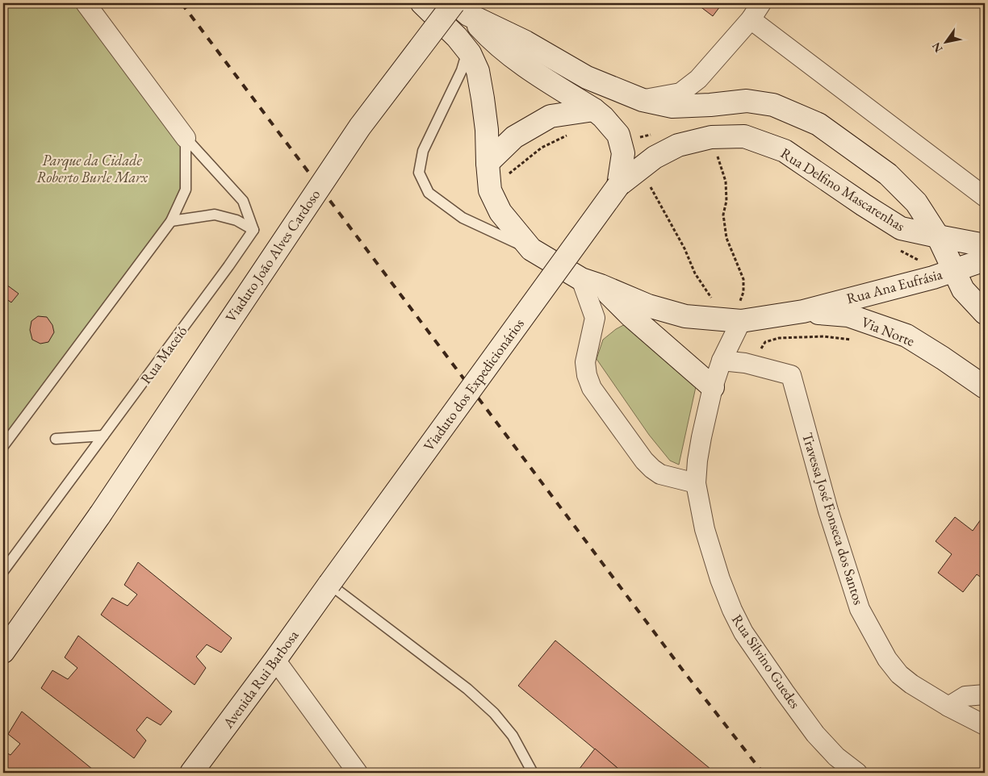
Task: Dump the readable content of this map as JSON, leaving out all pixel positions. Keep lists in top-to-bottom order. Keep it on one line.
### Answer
{"streets":{"main road":["Rua Delfino Mascarenhas","Viaduto João Alves Cardoso","Rua Ana Eufrásia","Via Norte","Viaduto dos Expedicionários","Avenida Rui Barbosa"],"street":["Travessa José Fonseca dos Santos","Rua Silvino Guedes"],"lane":["Rua Maceió"]},"crossings":[["Rua Delfino Mascarenhas","Viaduto dos Expedicionários"],["Rua Ana Eufrásia","Via Norte"],["Viaduto dos Expedicionários","Avenida Rui Barbosa"],["Travessa José Fonseca dos Santos","Rua Silvino Guedes"]],"parks":["Parque da Cidade Roberto Burle Marx"],"north":"bottom left"}
